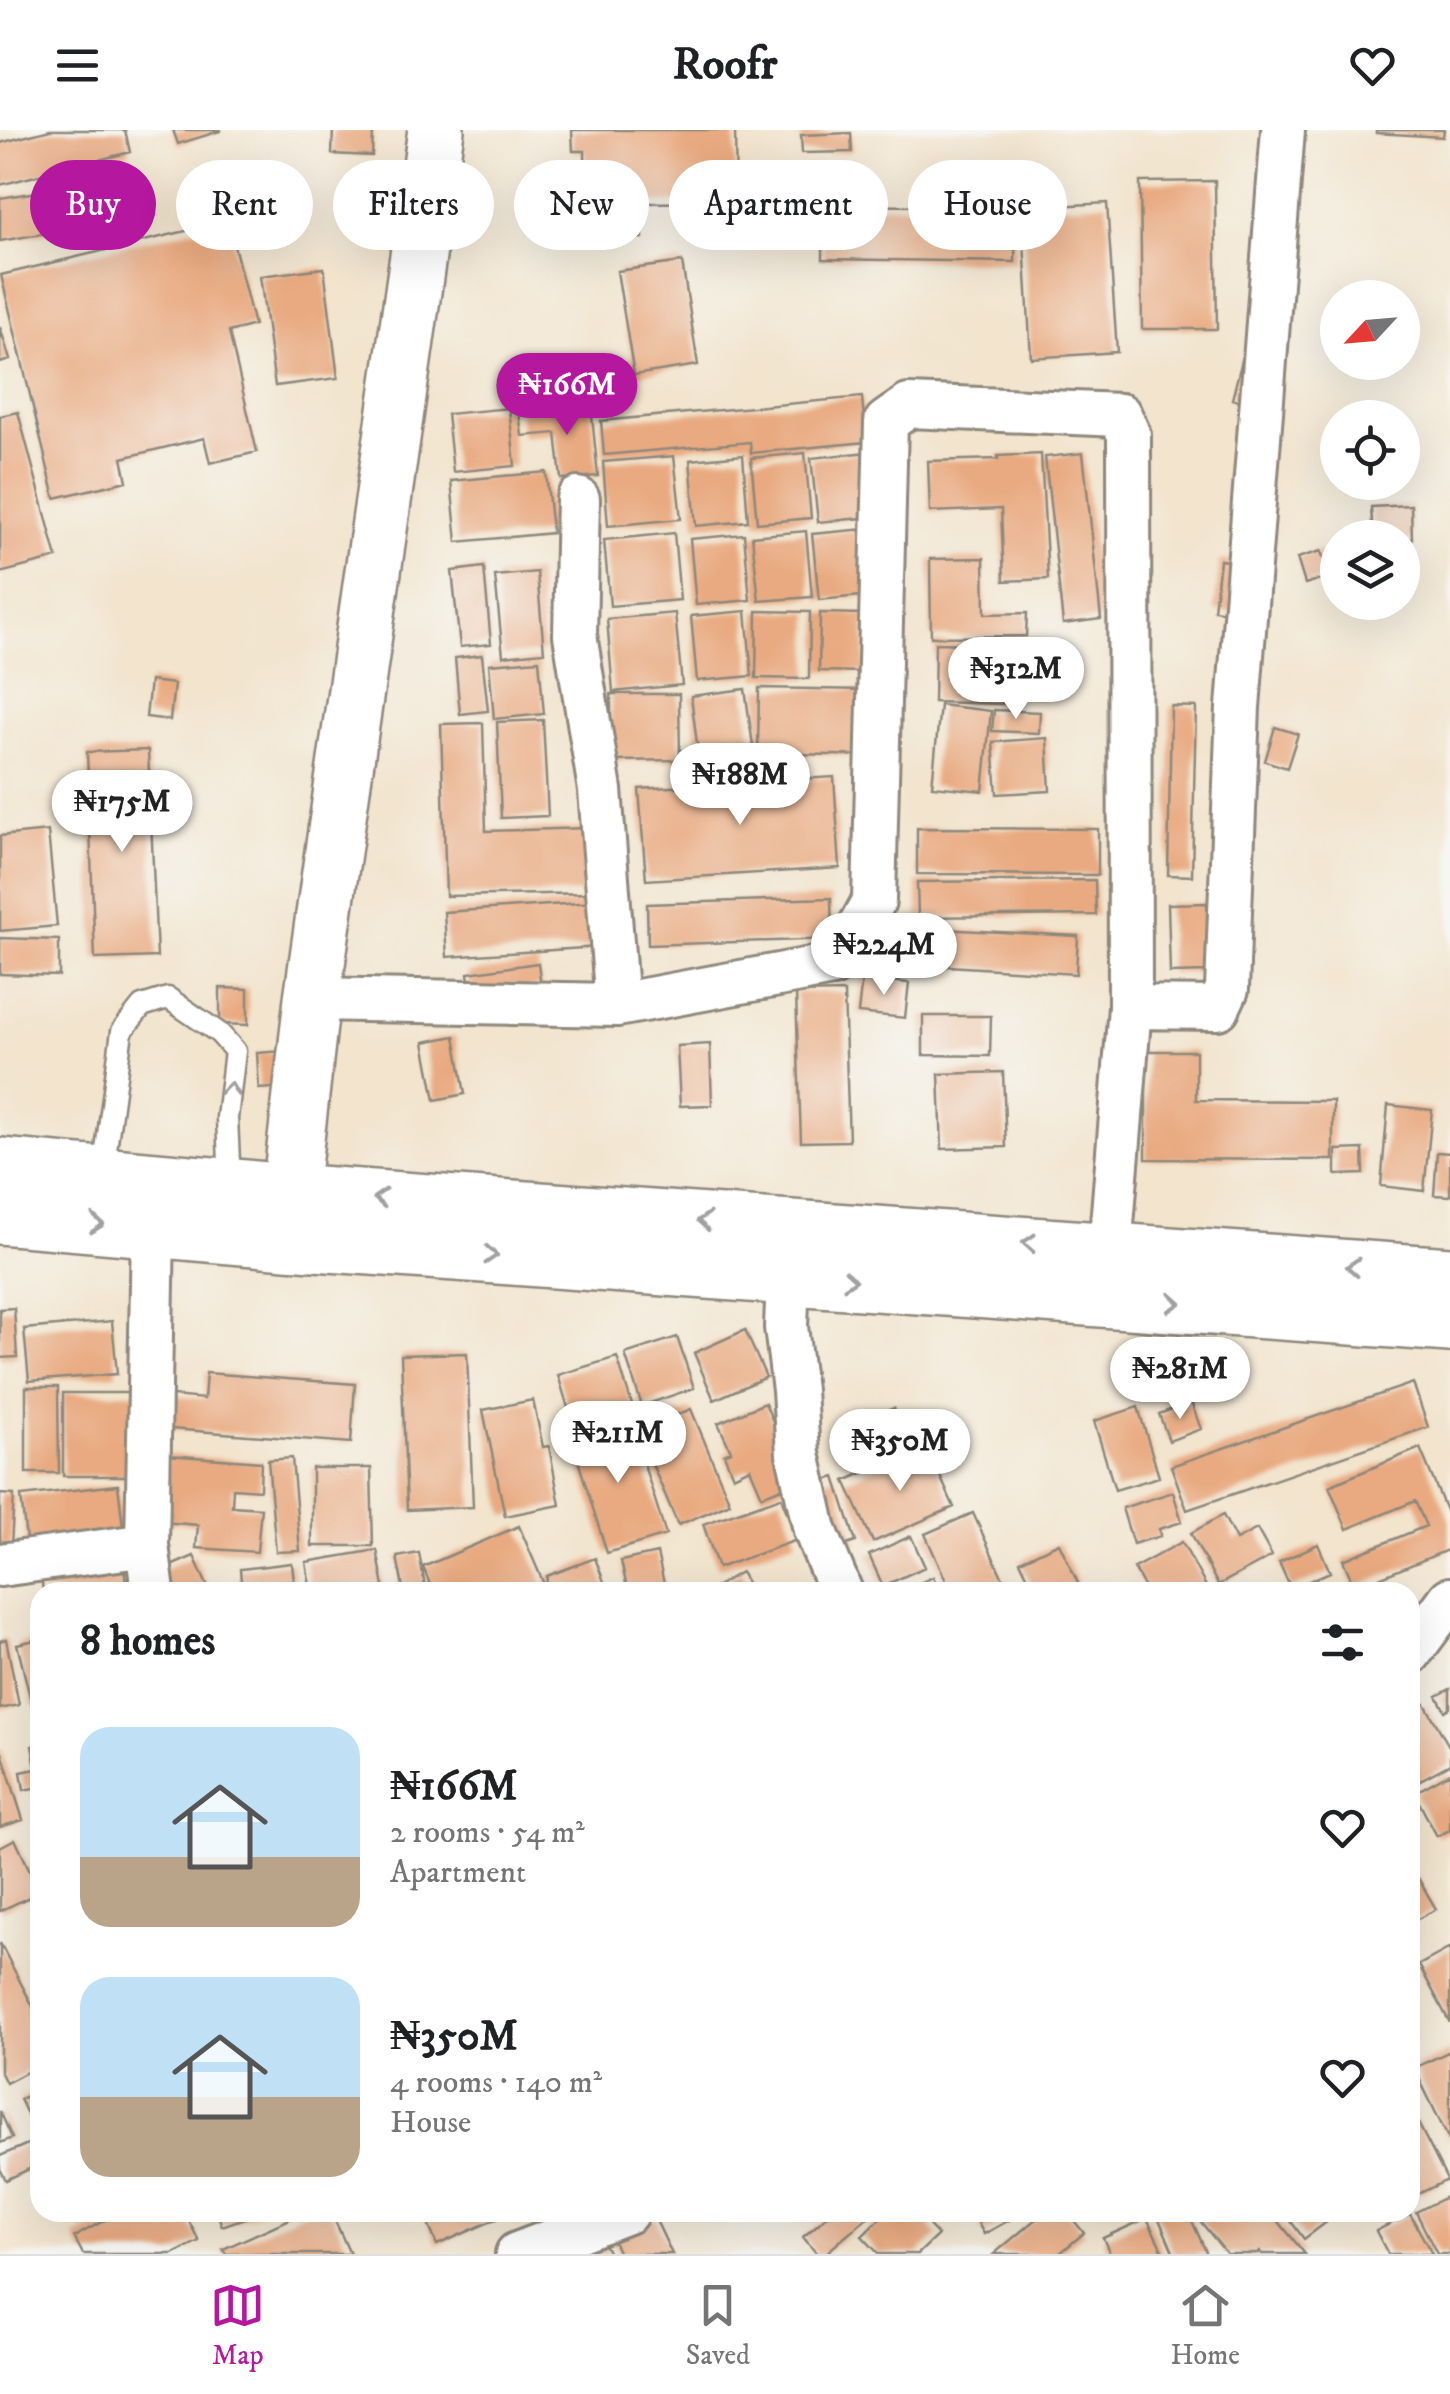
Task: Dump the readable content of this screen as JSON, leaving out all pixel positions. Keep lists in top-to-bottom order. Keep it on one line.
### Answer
{"north":"bottom left","page":{"header":"Roofr","chip":["Buy","Rent","Filters","New","Apartment","House"],"price":["₦166M","₦312M","₦188M","₦175M","₦224M","₦281M","₦211M","₦350M"],"heading":"8 homes","list":[{"name":"₦166M","note":"2 rooms · 54 m² · Apartment"},{"name":"₦350M","note":"4 rooms · 140 m² · House"}],"tabs":["Map","Saved","Home"]}}
